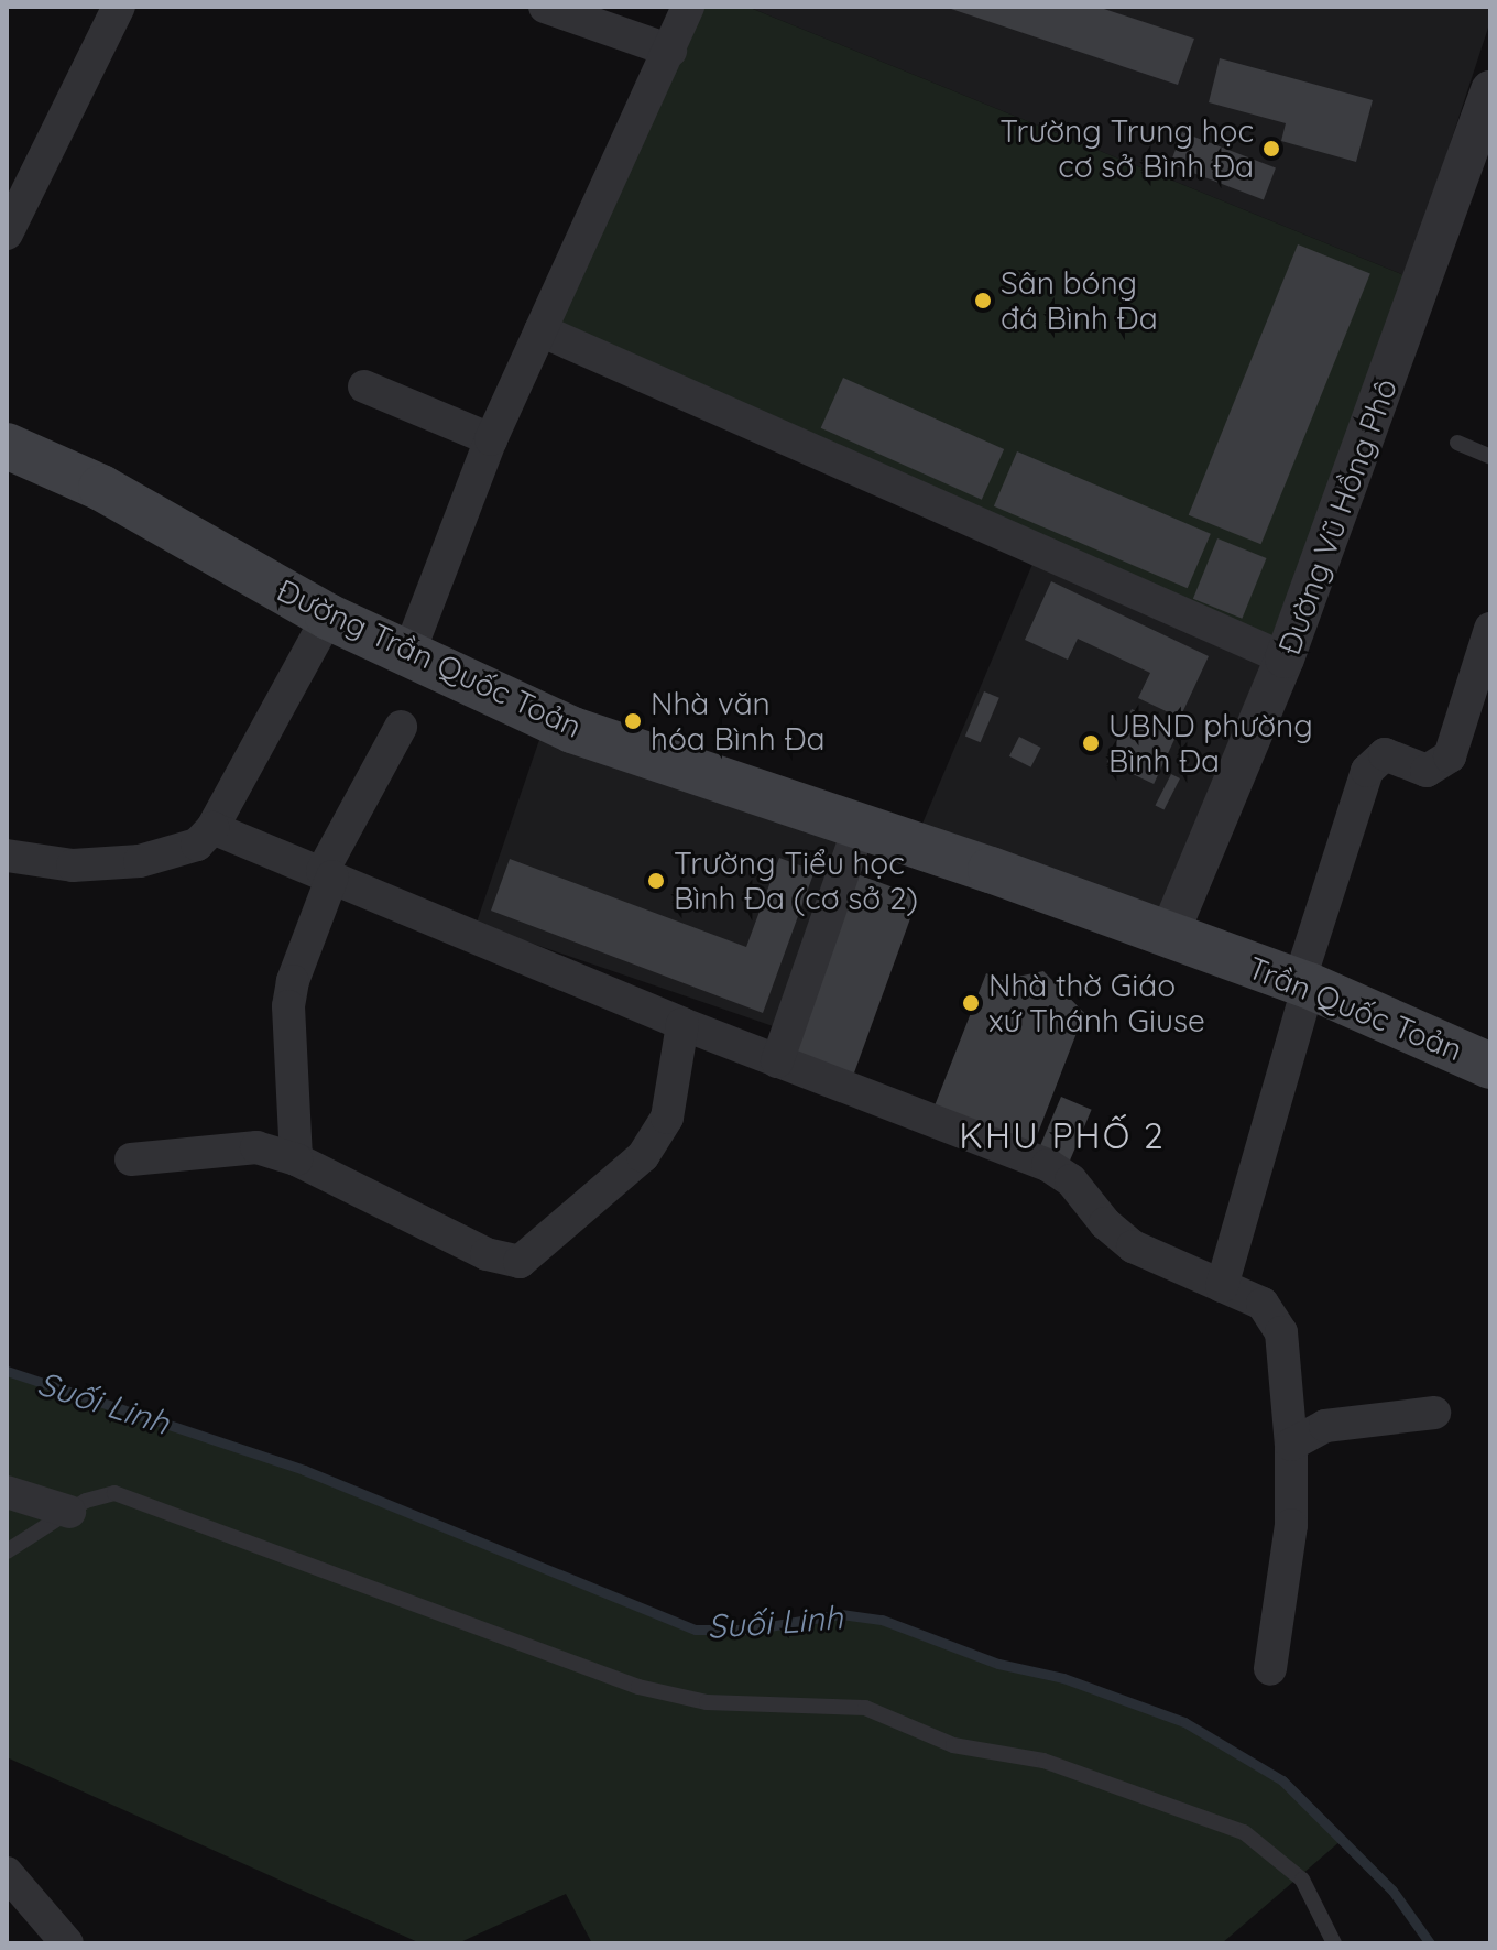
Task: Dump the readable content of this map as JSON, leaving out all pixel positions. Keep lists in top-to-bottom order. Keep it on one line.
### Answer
{"streets":{"main road":["Đường Trần Quốc Toản","Trần Quốc Toản"],"street":["Đường Vũ Hồng Phô"]},"crossings":[["Đường Vũ Hồng Phô","Đường Trần Quốc Toản"],["Đường Vũ Hồng Phô","Trần Quốc Toản"],["Đường Trần Quốc Toản","Trần Quốc Toản"]],"districts":["KHU PHỐ 2"],"water":["Suối Linh"],"places":["Trường Trung học cơ sở Bình Đa","Sân bóng đá Bình Đa","Nhà văn hóa Bình Đa","UBND phường Bình Đa","Trường Tiểu học Bình Đa (cơ sở 2)","Nhà thờ Giáo xứ Thánh Giuse"]}
